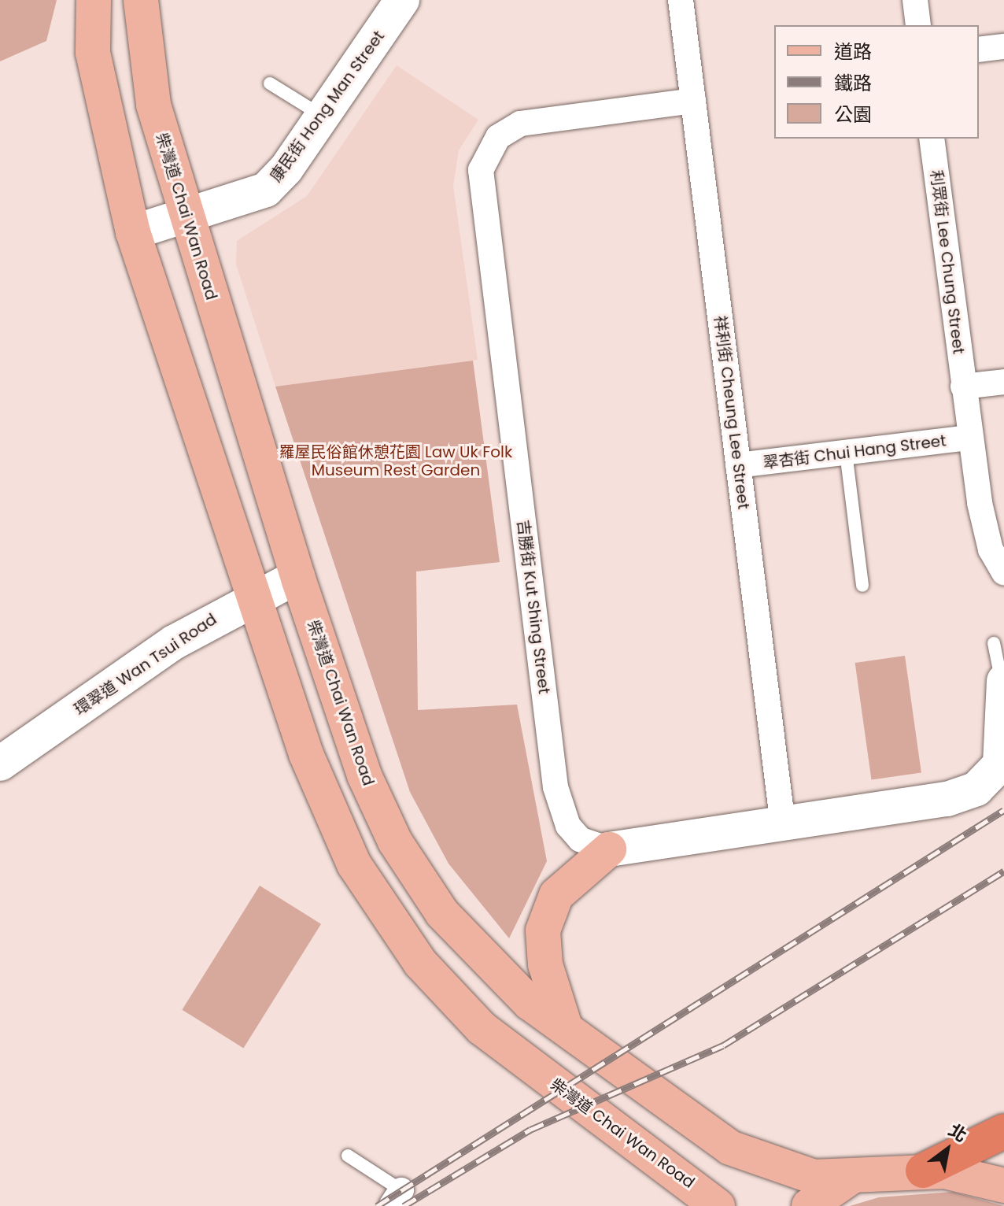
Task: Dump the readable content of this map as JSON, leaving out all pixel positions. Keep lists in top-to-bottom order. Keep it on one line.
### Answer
{"streets":{"main road":["柴灣道 Chai Wan Road"],"street":["康民街 Hong Man Street","利眾街 Lee Chung Street","祥利街 Cheung Lee Street","翠杏街 Chui Hang Street","吉勝街 Kut Shing Street","環翠道 Wan Tsui Road"]},"crossings":[["康民街 Hong Man Street","柴灣道 Chai Wan Road"],["柴灣道 Chai Wan Road","環翠道 Wan Tsui Road"],["利眾街 Lee Chung Street","翠杏街 Chui Hang Street"],["祥利街 Cheung Lee Street","翠杏街 Chui Hang Street"],["祥利街 Cheung Lee Street","吉勝街 Kut Shing Street"]],"parks":["羅屋民俗館休憩花園 Law Uk Folk Museum Rest Garden"],"legend":["道路","鐵路","公園"],"north":"top right"}
